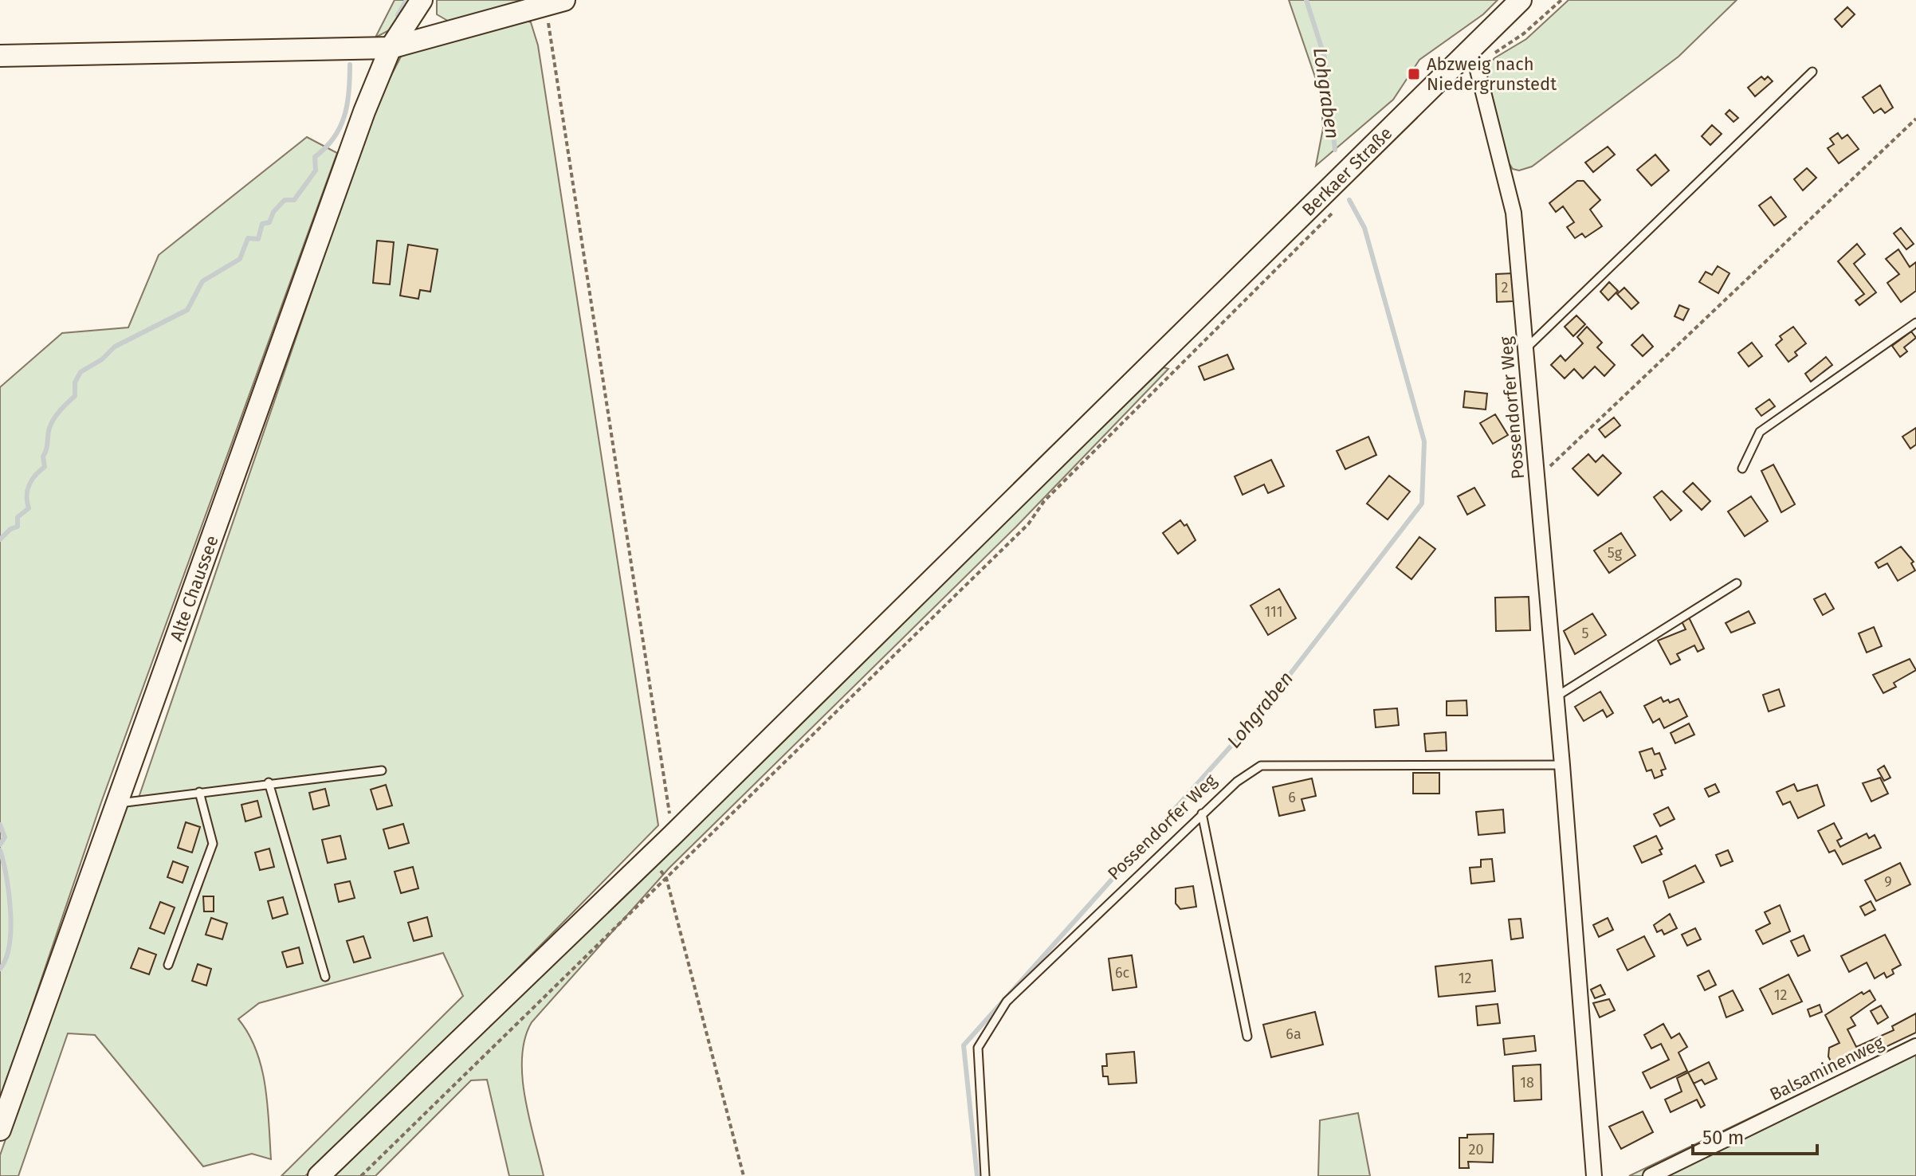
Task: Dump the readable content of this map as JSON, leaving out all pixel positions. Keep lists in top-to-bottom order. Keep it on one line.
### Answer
{"streets":{"street":["Berkaer Straße","Possendorfer Weg","Alte Chaussee","Balsaminenweg"]},"crossings":[["Berkaer Straße","Possendorfer Weg"]],"water":["Lohgraben"],"places":{"transit":["Abzweig nach Niedergrunstedt"]},"house_numbers":["2","5g","111","5","6","9","6c","12","12","6a","18","20"],"scale_bar":"50 m"}
